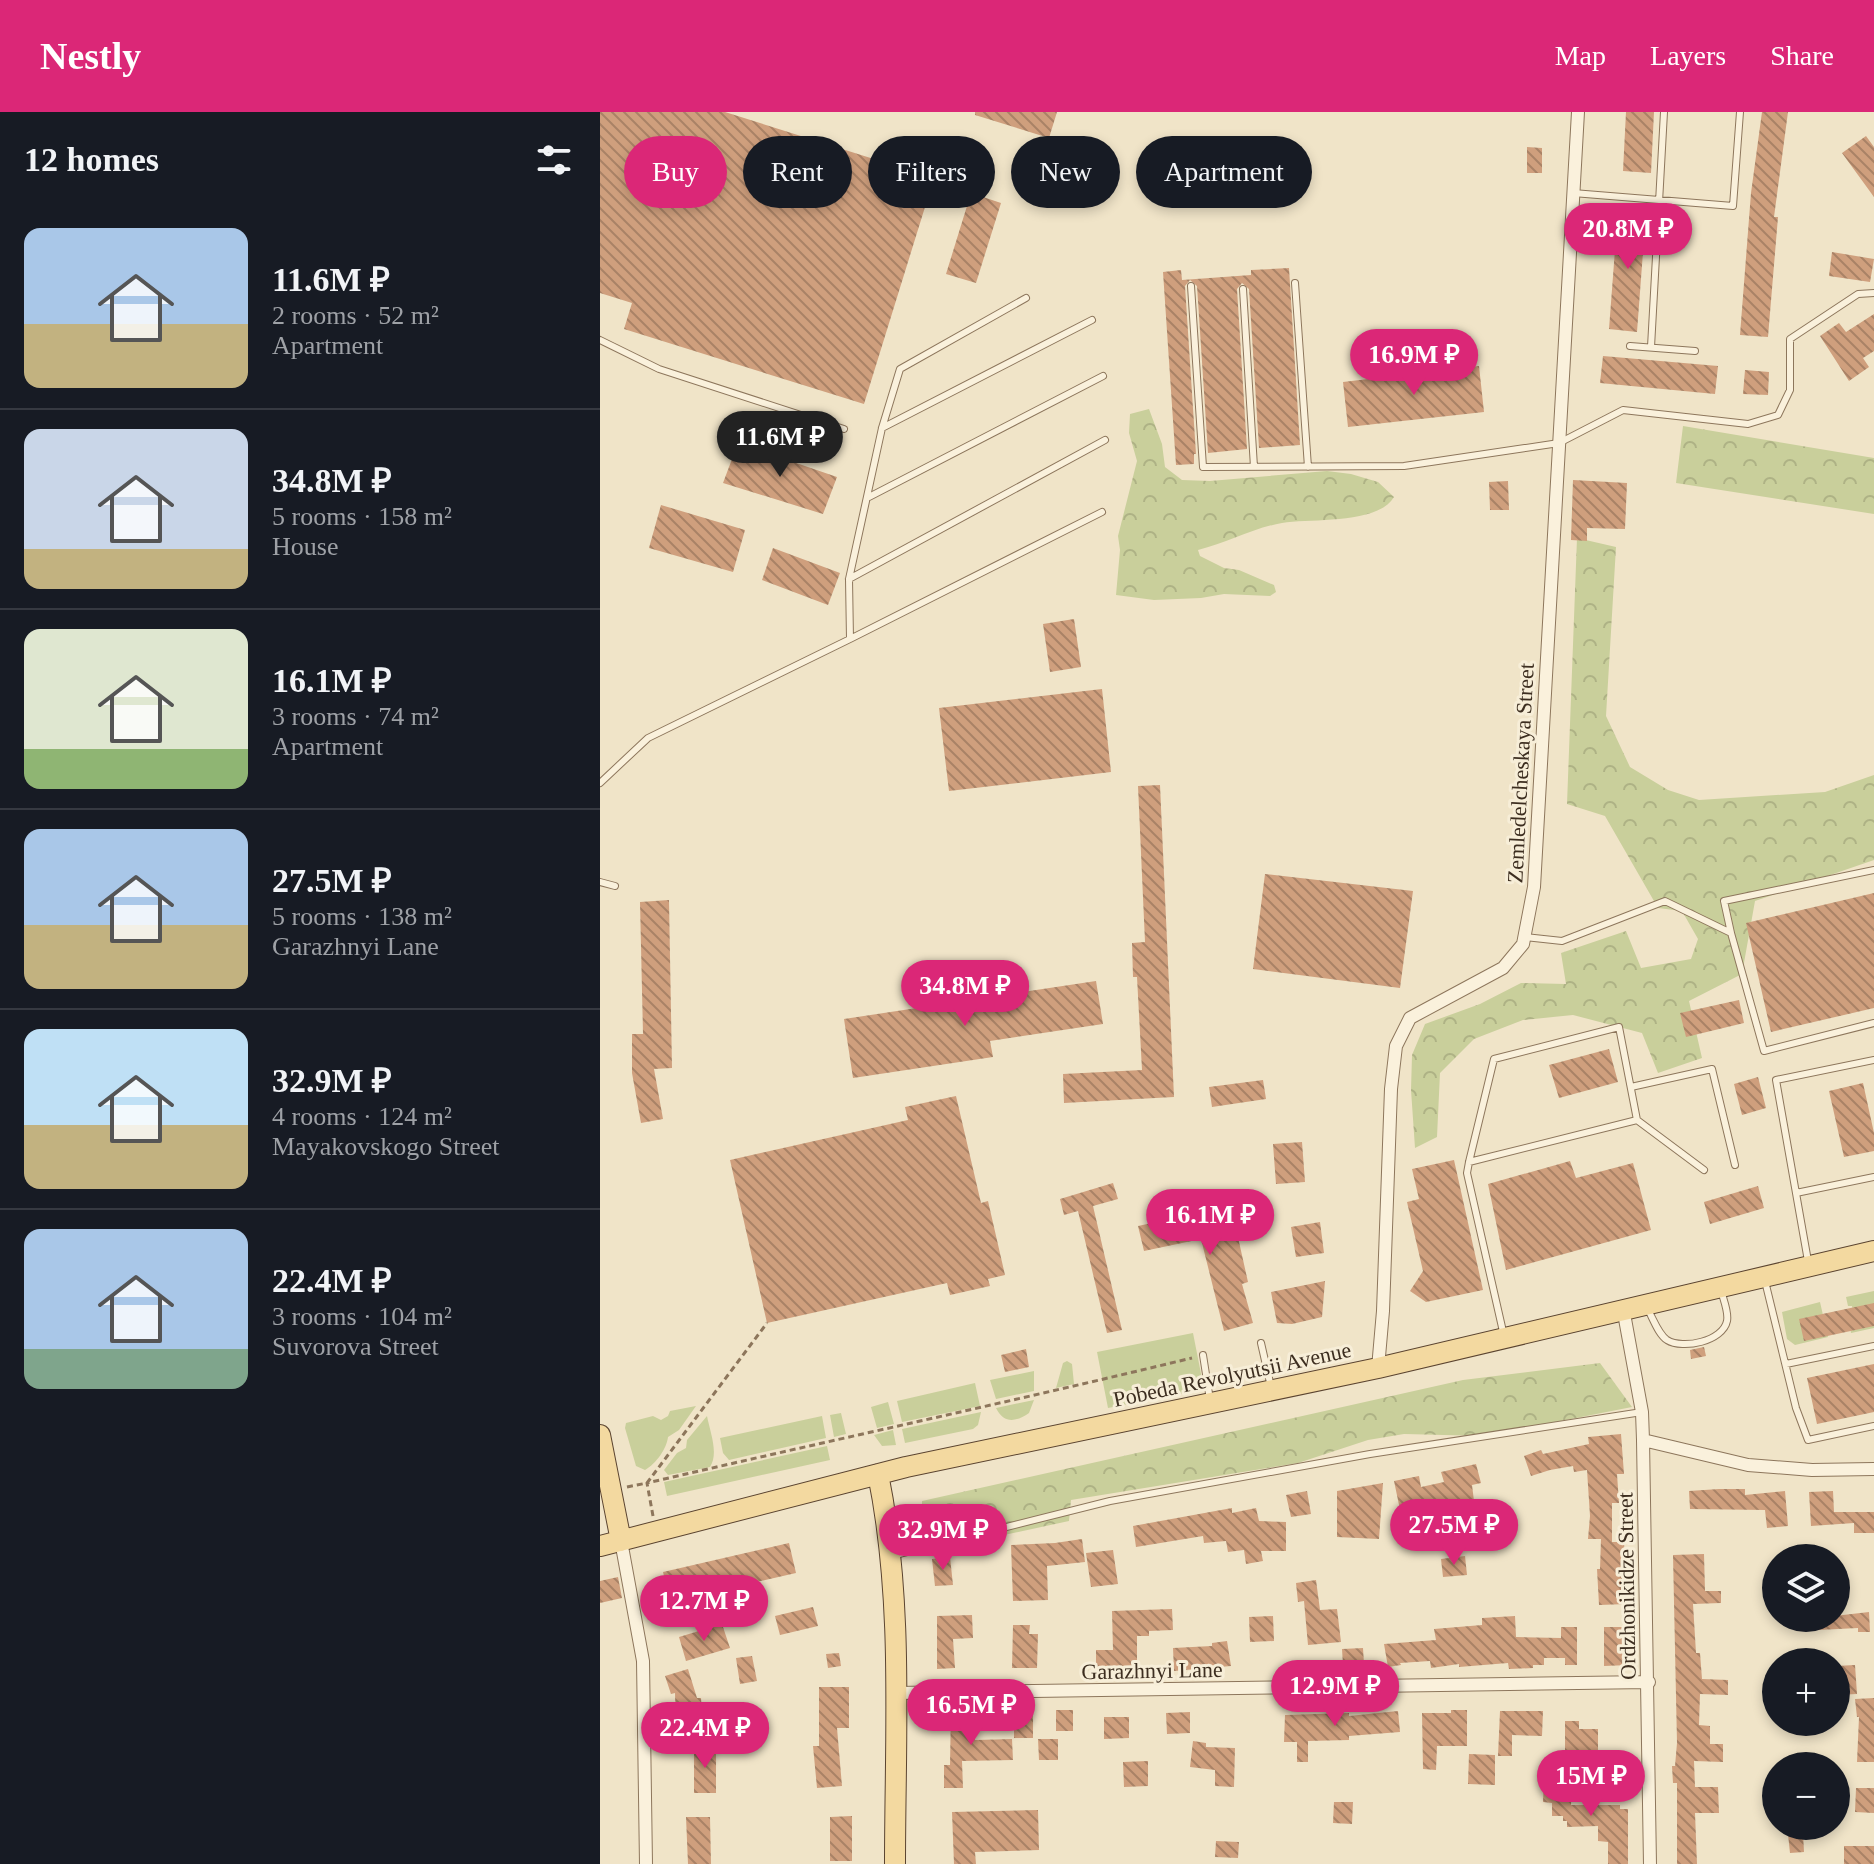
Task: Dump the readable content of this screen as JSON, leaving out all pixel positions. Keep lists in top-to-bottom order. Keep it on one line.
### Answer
{"streets":{"main road":["Pobeda Revolyutsii Avenue"],"street":["Zemledelcheskaya Street","Ordzhonikidze Street","Garazhnyi Lane"]},"crossings":[["Zemledelcheskaya Street","Pobeda Revolyutsii Avenue"],["Pobeda Revolyutsii Avenue","Ordzhonikidze Street"],["Ordzhonikidze Street","Garazhnyi Lane"]],"page":{"header":"Nestly","nav":["Map","Layers","Share"],"heading":"12 homes","chip":["Buy","Rent","Filters","New","Apartment"],"price":["20.8M ₽","16.9M ₽","11.6M ₽","34.8M ₽","16.1M ₽","27.5M ₽","32.9M ₽","12.7M ₽","12.9M ₽","16.5M ₽","22.4M ₽","15M ₽"],"list":[{"name":"11.6M ₽","note":"2 rooms · 52 m² · Apartment"},{"name":"34.8M ₽","note":"5 rooms · 158 m² · House"},{"name":"16.1M ₽","note":"3 rooms · 74 m² · Apartment"},{"name":"27.5M ₽","note":"5 rooms · 138 m² · Garazhnyi Lane"},{"name":"32.9M ₽","note":"4 rooms · 124 m² · Mayakovskogo Street"},{"name":"22.4M ₽","note":"3 rooms · 104 m² · Suvorova Street"}],"map_buttons":["+","−"]}}
